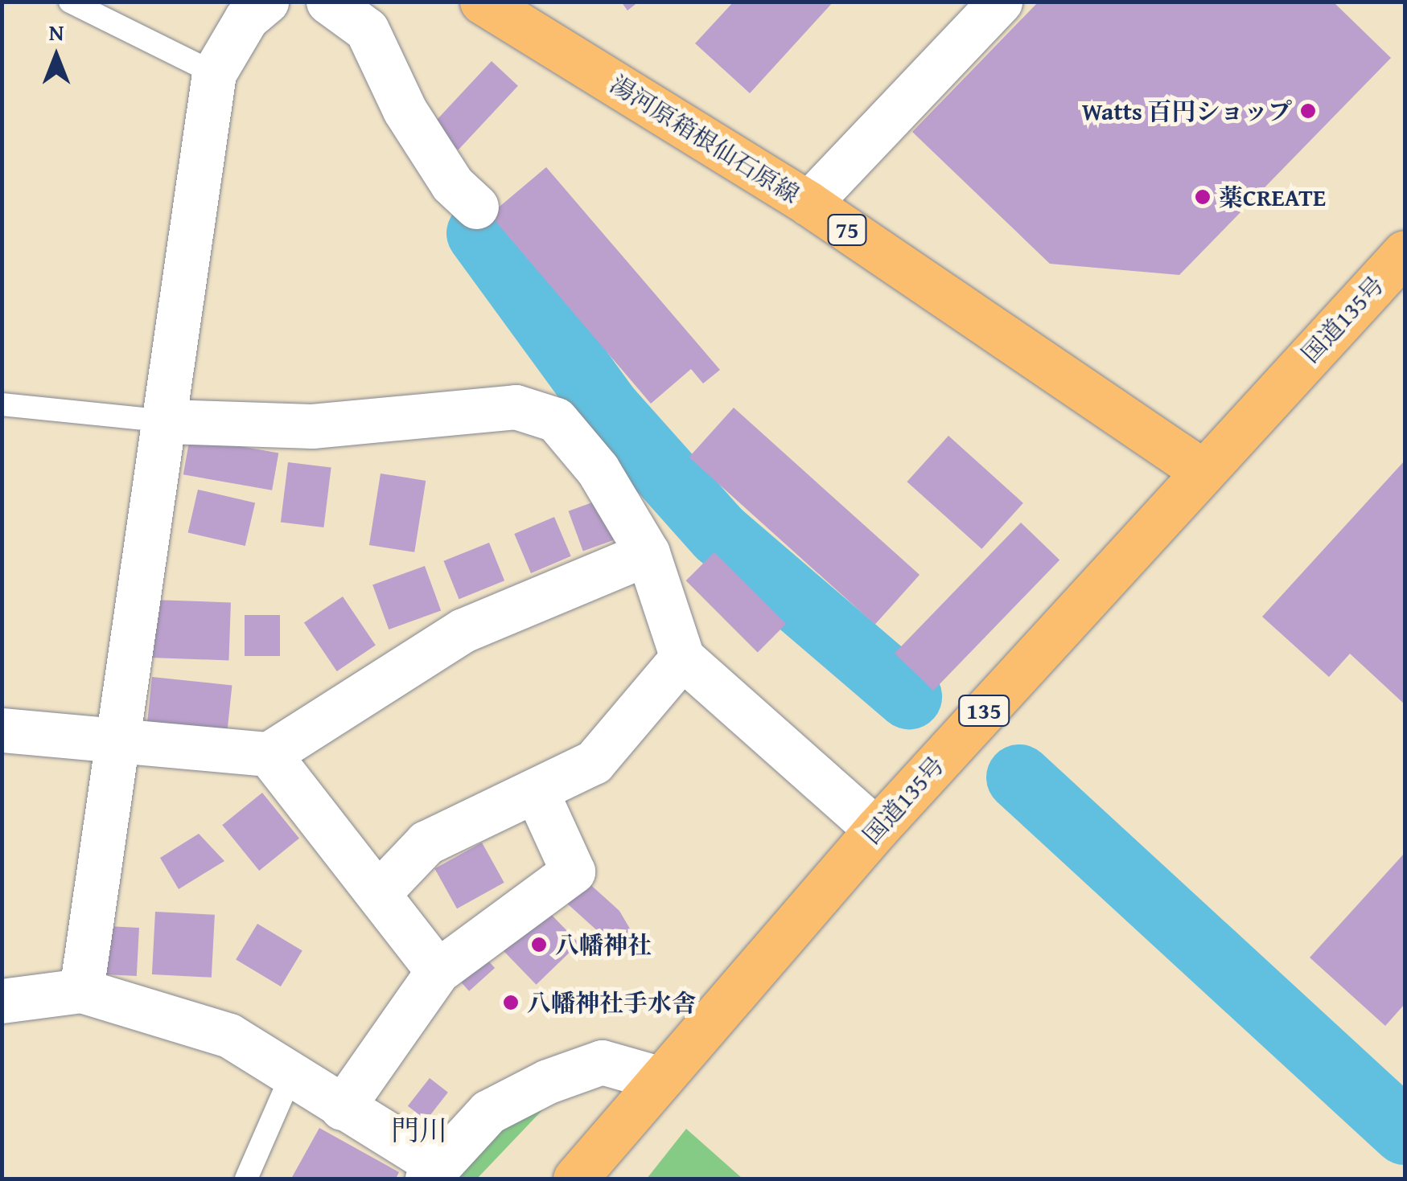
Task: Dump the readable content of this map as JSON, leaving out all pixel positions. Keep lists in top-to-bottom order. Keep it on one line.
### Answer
{"streets":{"main road":["湯河原箱根仙石原線","75","国道135号","135"]},"crossings":[["湯河原箱根仙石原線","国道135号"]],"districts":["門川"],"places":["Watts 百円ショップ","薬CREATE","八幡神社","八幡神社手水舎"],"north":"top"}
